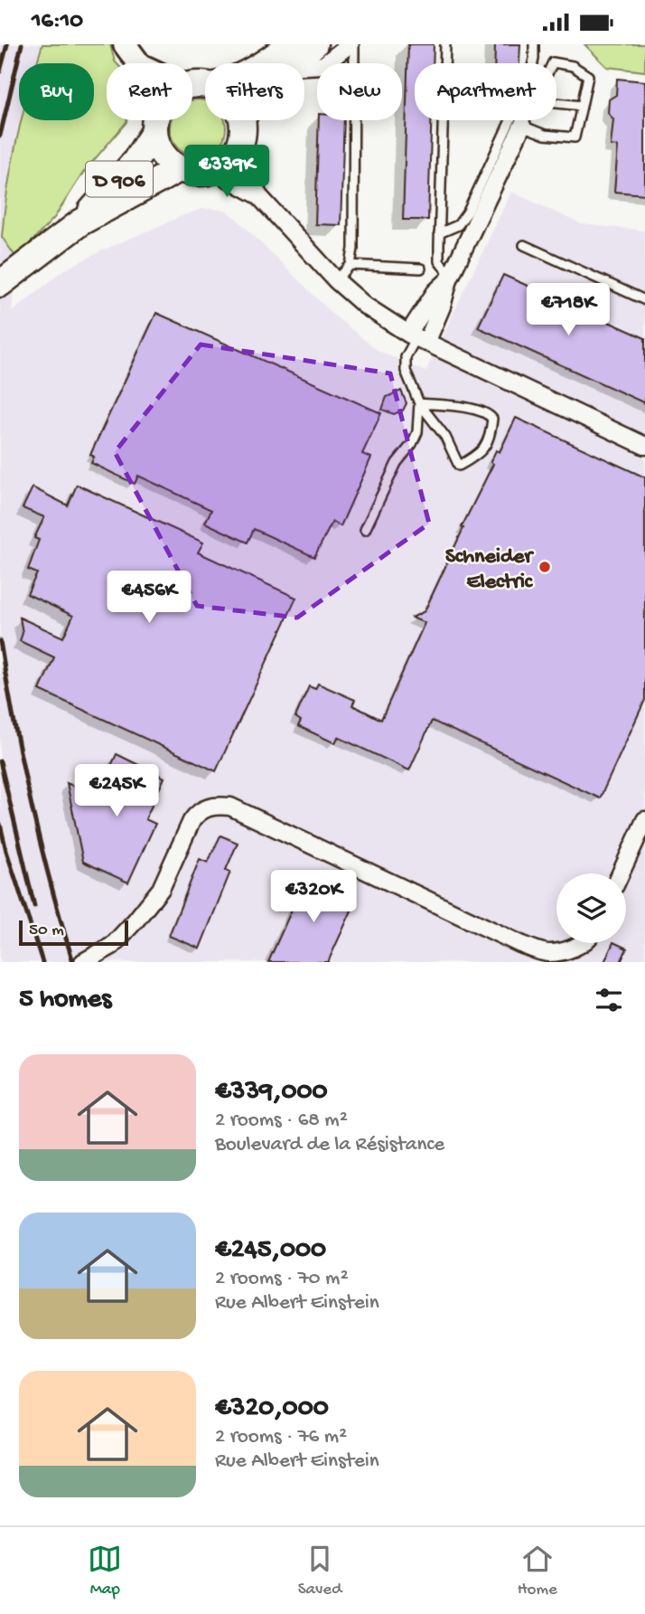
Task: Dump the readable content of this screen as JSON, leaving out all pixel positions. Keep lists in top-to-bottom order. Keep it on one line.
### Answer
{"streets":{"main road":["D 906"]},"places":["Schneider Electric"],"scale_bar":"50 m","page":{"status":"16:10","chip":["Buy","Rent","Filters","New","Apartment"],"price":["€339K","€718K","€456K","€245K","€320K"],"scale":"50 m","heading":"5 homes","list":[{"name":"€339,000","note":"2 rooms · 68 m² · Boulevard de la Résistance"},{"name":"€245,000","note":"2 rooms · 70 m² · Rue Albert Einstein"},{"name":"€320,000","note":"2 rooms · 76 m² · Rue Albert Einstein"}],"tabs":["Map","Saved","Home"]}}
